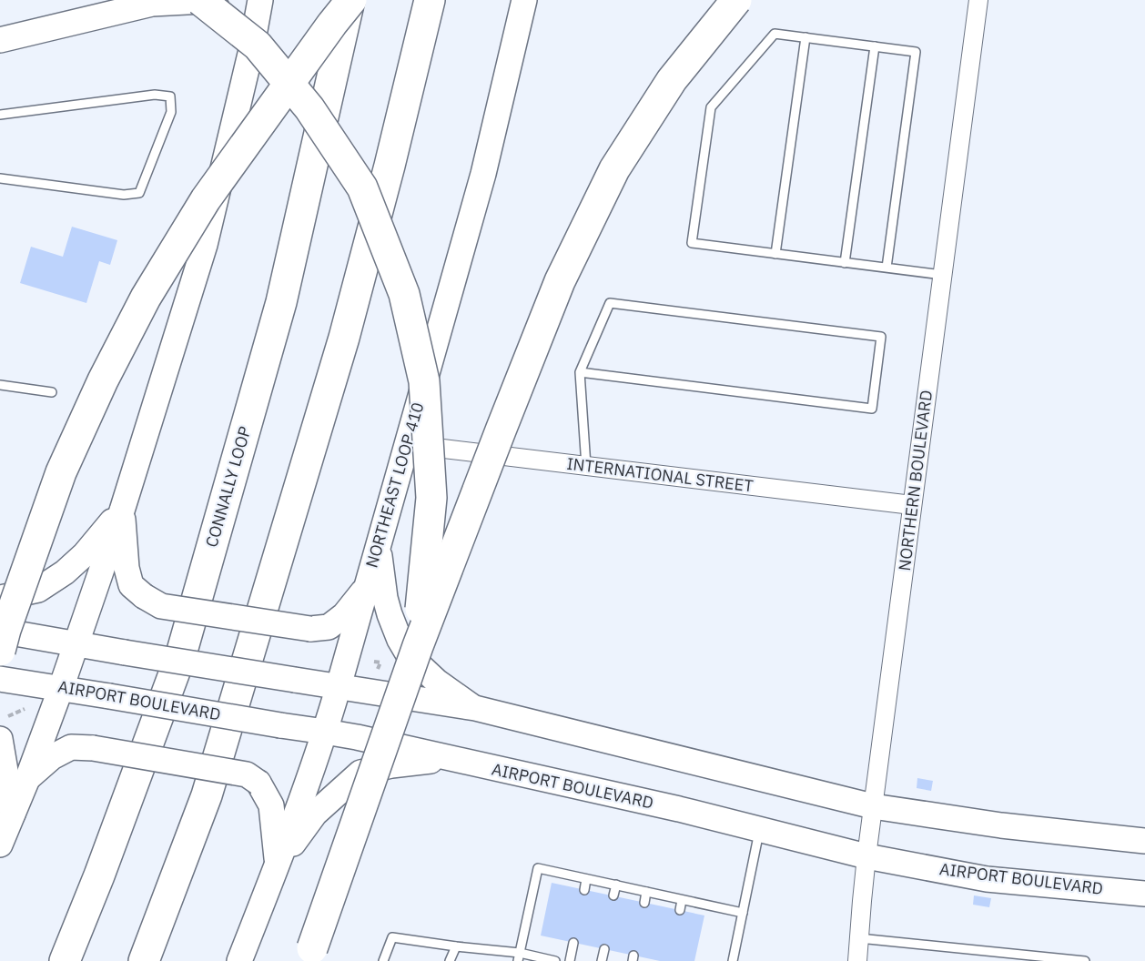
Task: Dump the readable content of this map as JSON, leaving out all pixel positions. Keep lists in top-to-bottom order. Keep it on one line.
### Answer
{"streets":{"highway":["CONNALLY LOOP"],"main road":["NORTHEAST LOOP 410","AIRPORT BOULEVARD"],"street":["INTERNATIONAL STREET","NORTHERN BOULEVARD"]},"crossings":[["INTERNATIONAL STREET","NORTHERN BOULEVARD"],["INTERNATIONAL STREET","NORTHEAST LOOP 410"],["NORTHERN BOULEVARD","AIRPORT BOULEVARD"],["NORTHEAST LOOP 410","AIRPORT BOULEVARD"]]}
